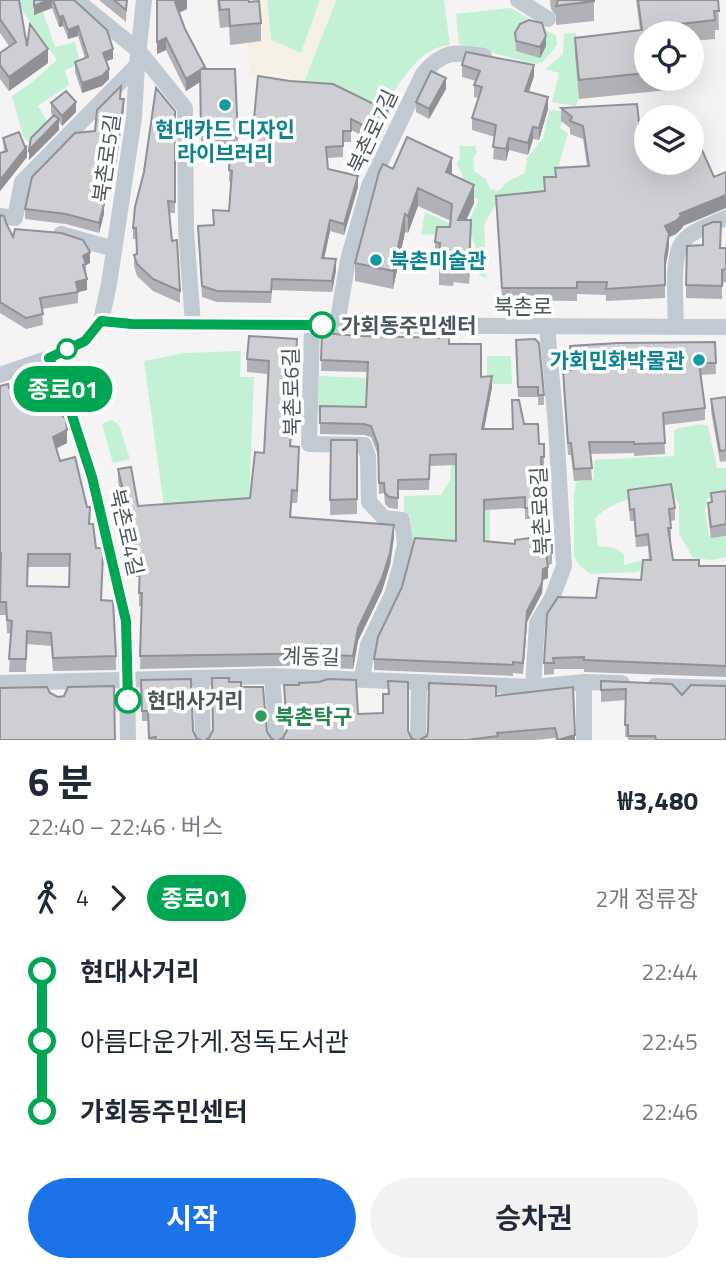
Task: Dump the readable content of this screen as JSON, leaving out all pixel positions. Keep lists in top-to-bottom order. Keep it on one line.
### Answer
{"streets":{"street":["북촌로7길","북촌로5길","북촌로","북촌로6길","북촌로8길","북촌로4길","계동길"]},"crossings":[["북촌로7길","북촌로"],["북촌로5길","북촌로"],["북촌로","북촌로6길"],["북촌로","북촌로8길"],["북촌로6길","계동길"],["북촌로8길","계동길"],["북촌로4길","계동길"]],"places":["현대카드 디자인 라이브러리","북촌미술관","가회동주민센터","가회민화박물관","현대사거리","북촌탁구"],"lines":["bus line 종로01"],"page":{"on_map":"종로01","heading":["6 분","22:40 – 22:46 · 버스","₩3,480"],"legs":["4","종로01","2개 정류장"],"list":[{"name":"현대사거리","value":"22:44"},{"name":"아름다운가게.정독도서관","value":"22:45"},{"name":"가회동주민센터","value":"22:46"}],"buttons":["시작","승차권"]}}
